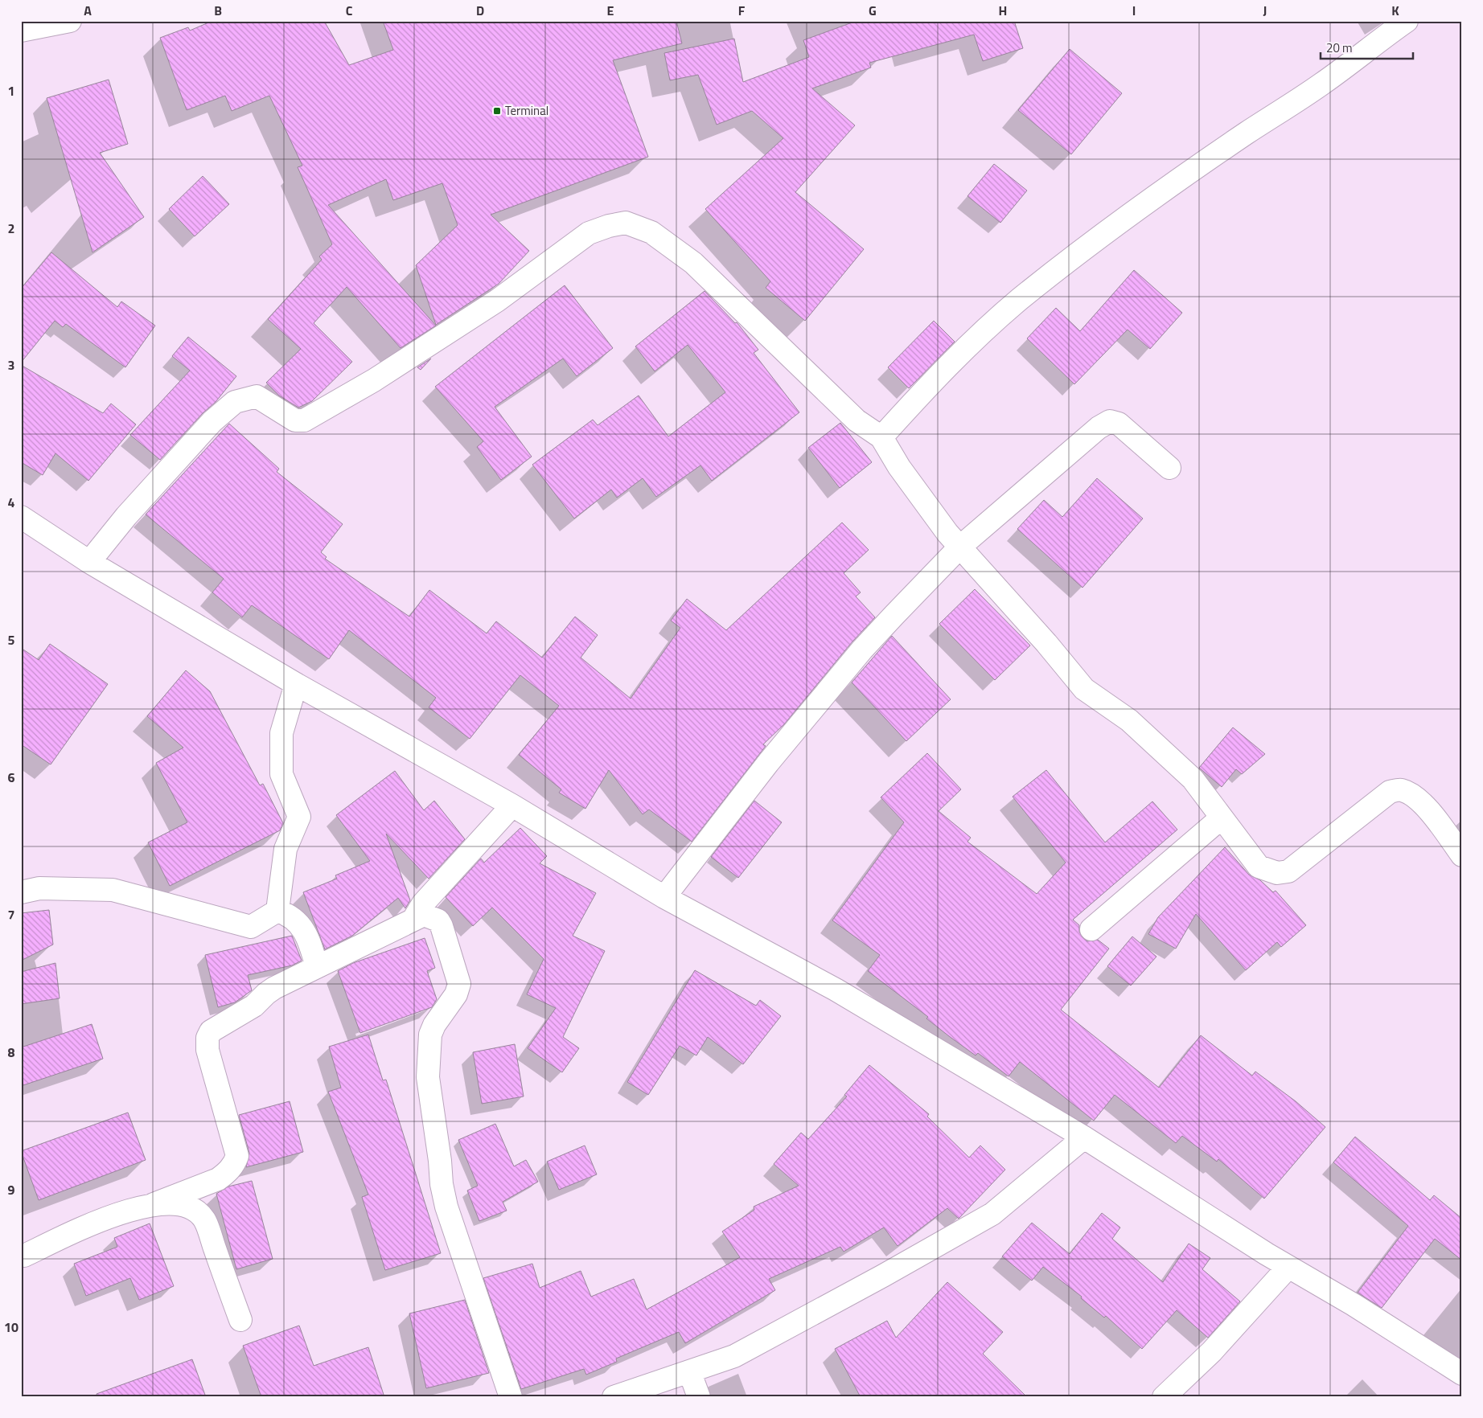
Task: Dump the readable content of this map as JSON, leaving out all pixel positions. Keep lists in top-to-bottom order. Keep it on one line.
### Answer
{"places":{"transit":["Terminal"]},"scale_bar":"20 m","grid":{"columns":["A","B","C","D","E","F","G","H","I","J","K"],"rows":["1","2","3","4","5","6","7","8","9","10"]}}
